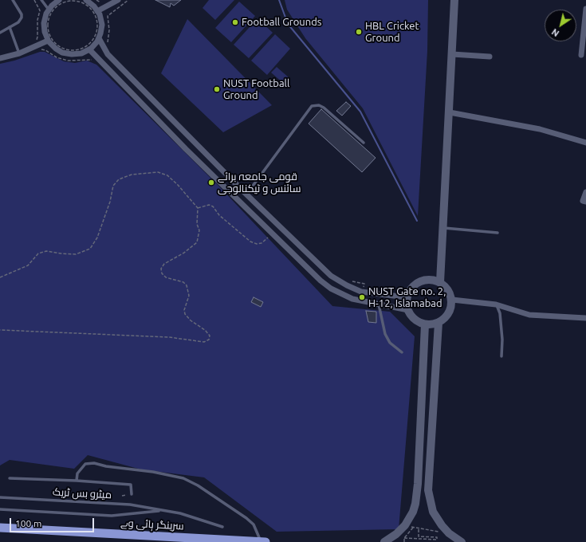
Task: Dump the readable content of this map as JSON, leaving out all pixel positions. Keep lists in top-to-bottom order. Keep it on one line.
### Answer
{"streets":{"highway":["سرینگر ہائی وے"],"lane":["میٹرو بس ٹریک"]},"places":["Football Grounds","HBL Cricket Ground","NUST Football Ground","قومی جامعہ برائے سائنس و ٹیکنالوجی","NUST Gate no. 2, H-12, Islamabad"],"scale_bar":"100 m","north":"bottom left"}
